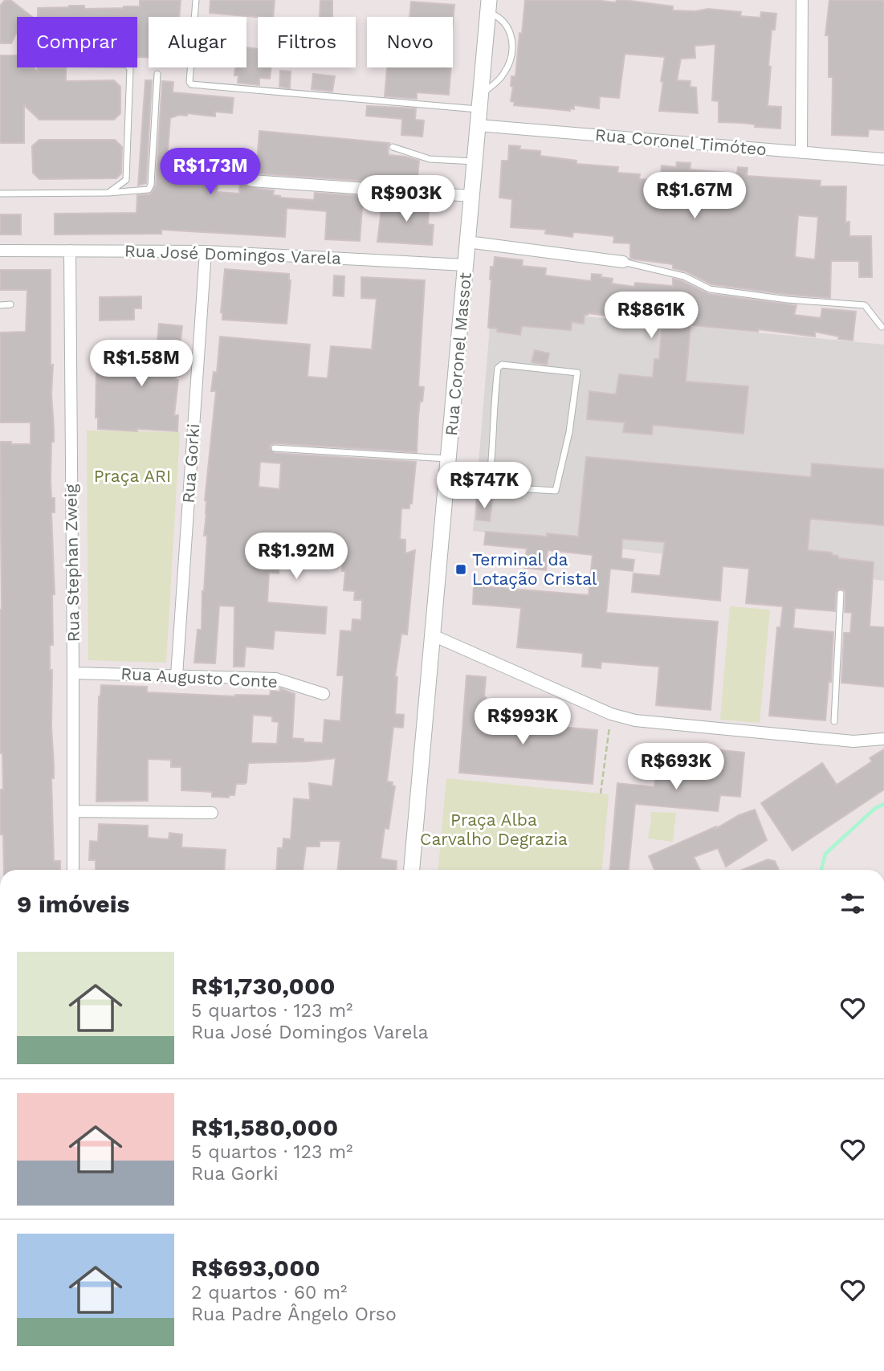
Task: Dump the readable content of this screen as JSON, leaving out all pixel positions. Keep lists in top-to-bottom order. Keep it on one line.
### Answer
{"streets":{"street":["Rua Coronel Timóteo","Rua José Domingos Varela","Rua Coronel Massot","Rua Gorki","Rua Stephan Zweig","Rua Augusto Conte"]},"crossings":[["Rua Coronel Timóteo","Rua Coronel Massot"],["Rua José Domingos Varela","Rua Coronel Massot"],["Rua José Domingos Varela","Rua Gorki"],["Rua José Domingos Varela","Rua Stephan Zweig"],["Rua Gorki","Rua Augusto Conte"],["Rua Stephan Zweig","Rua Augusto Conte"]],"parks":["Praça ARI","Praça Alba Carvalho Degrazia"],"places":{"transit":["Terminal da Lotação Cristal"]},"page":{"chip":["Comprar","Alugar","Filtros","Novo"],"price":["R$1.73M","R$1.67M","R$903K","R$861K","R$1.58M","R$747K","R$1.92M","R$993K","R$693K"],"heading":"9 imóveis","list":[{"name":"R$1,730,000","note":"5 quartos · 123 m² · Rua José Domingos Varela"},{"name":"R$1,580,000","note":"5 quartos · 123 m² · Rua Gorki"},{"name":"R$693,000","note":"2 quartos · 60 m² · Rua Padre Ângelo Orso"}]}}
